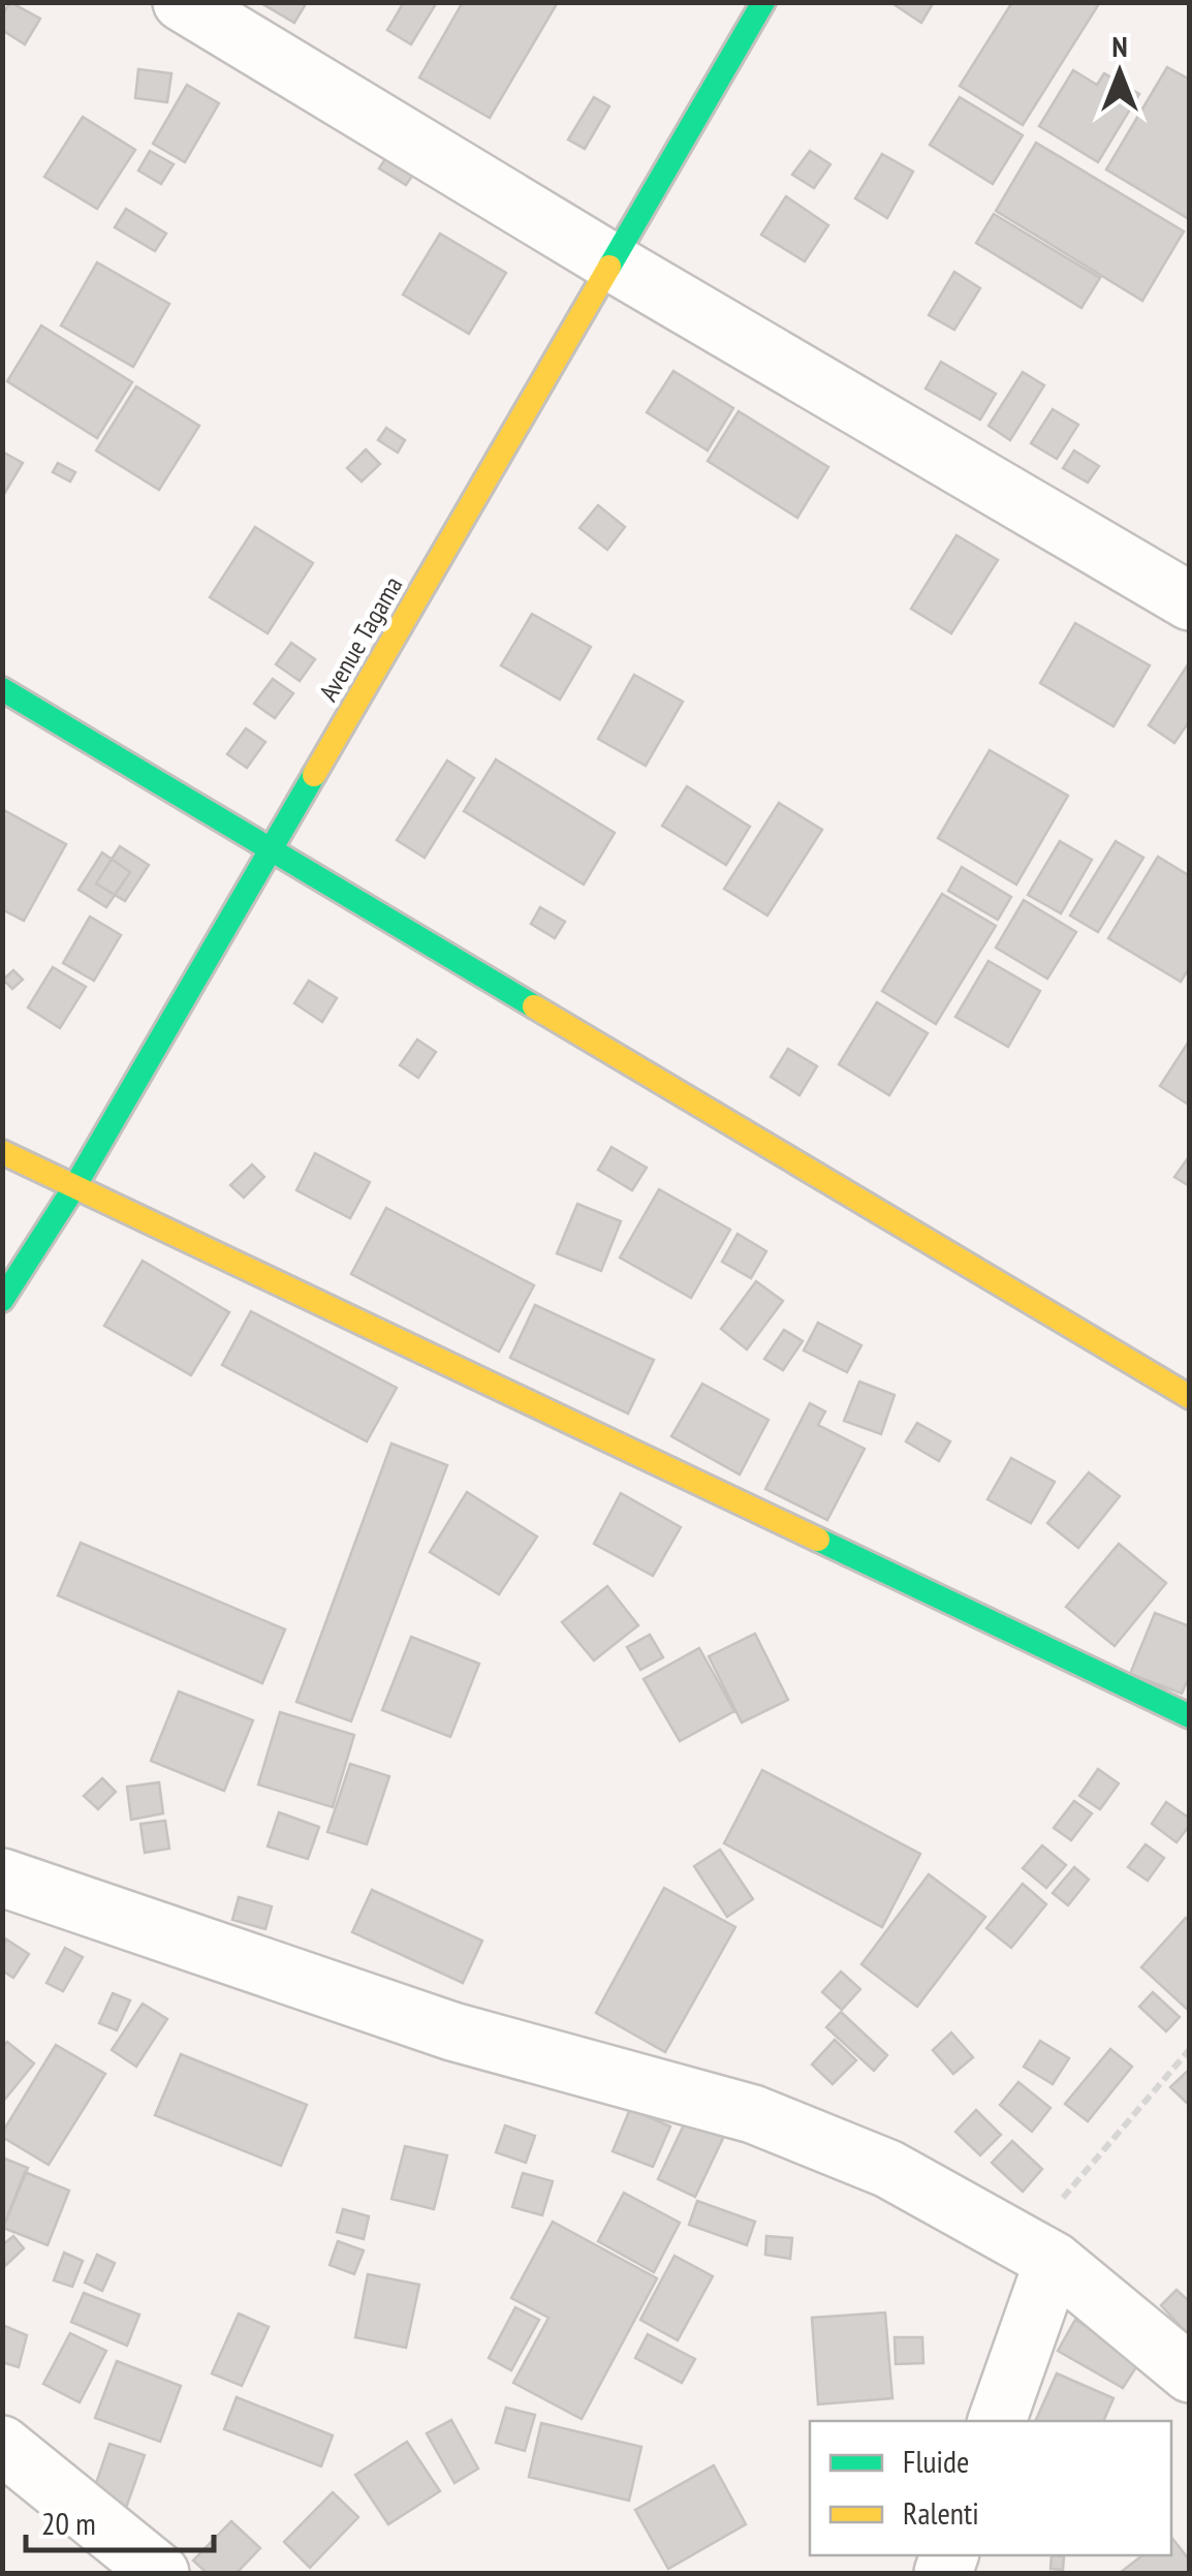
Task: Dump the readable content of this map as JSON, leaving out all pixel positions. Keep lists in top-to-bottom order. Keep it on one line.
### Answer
{"streets":{"street":["Avenue Tagama"]},"legend":["Fluide","Ralenti"],"scale_bar":"20 m","north":"top"}
